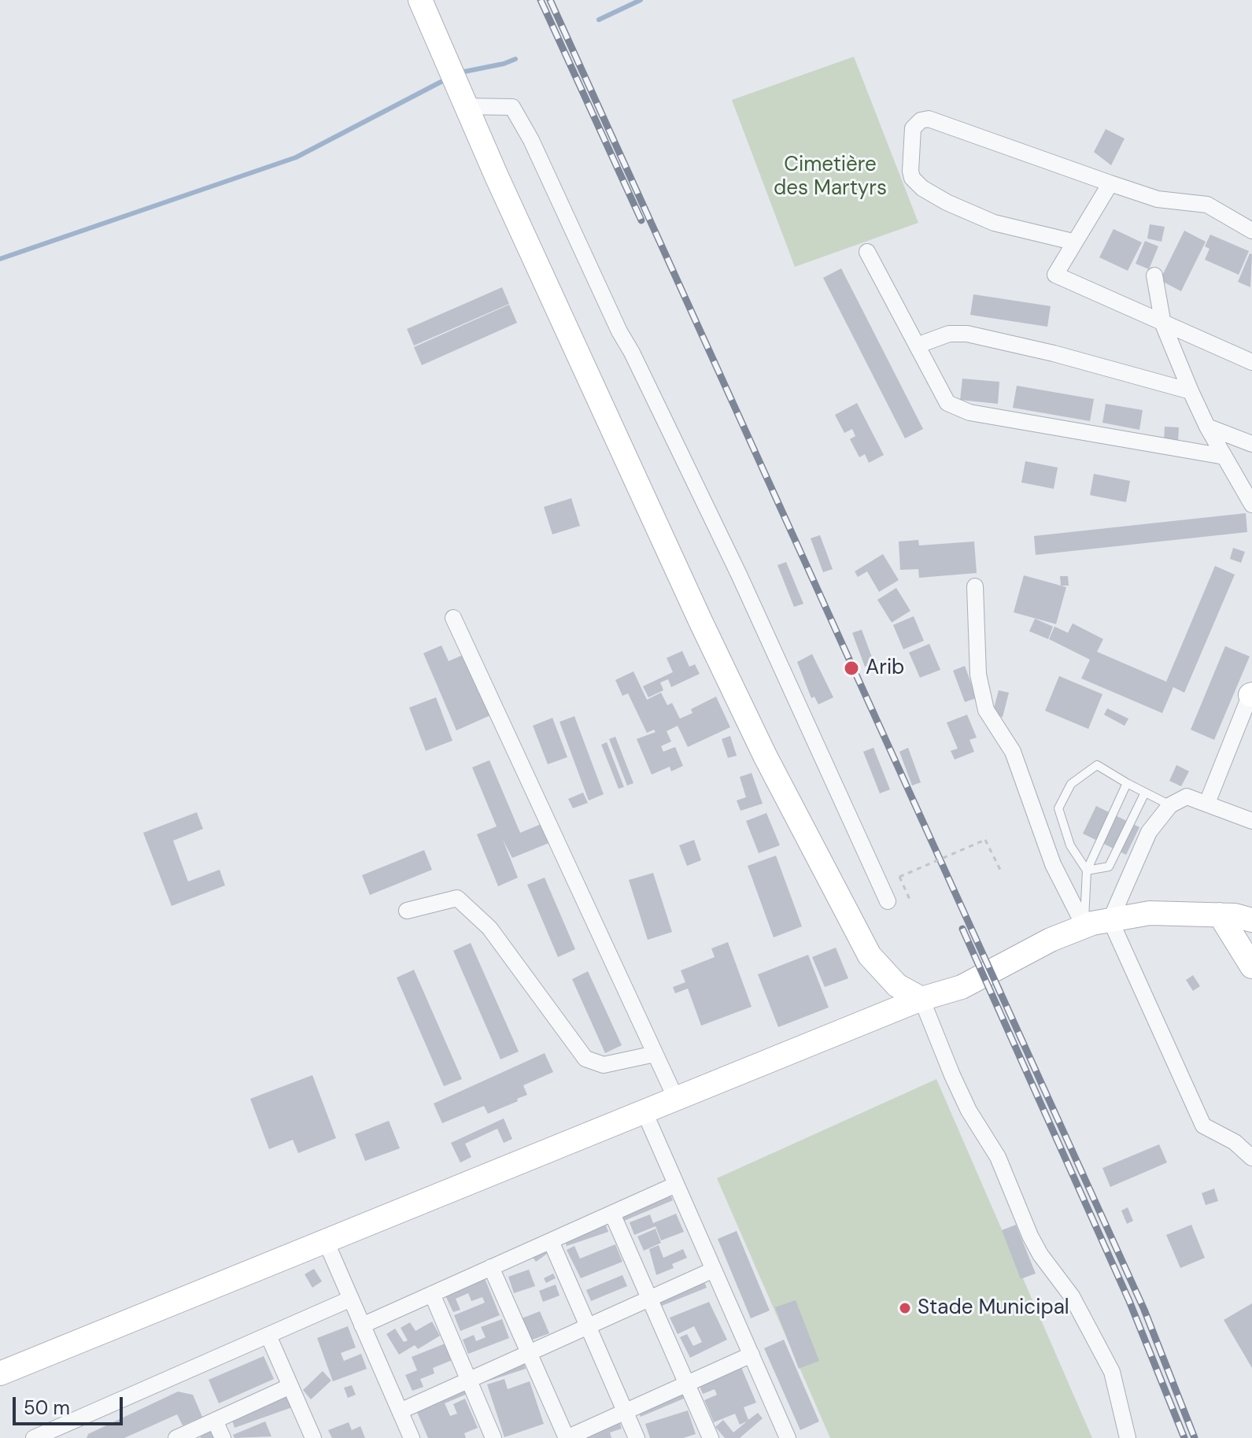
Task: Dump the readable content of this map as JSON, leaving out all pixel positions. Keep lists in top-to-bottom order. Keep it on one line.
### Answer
{"parks":["Cimetière des Martyrs"],"places":["Arib","Stade Municipal"],"scale_bar":"50 m"}
